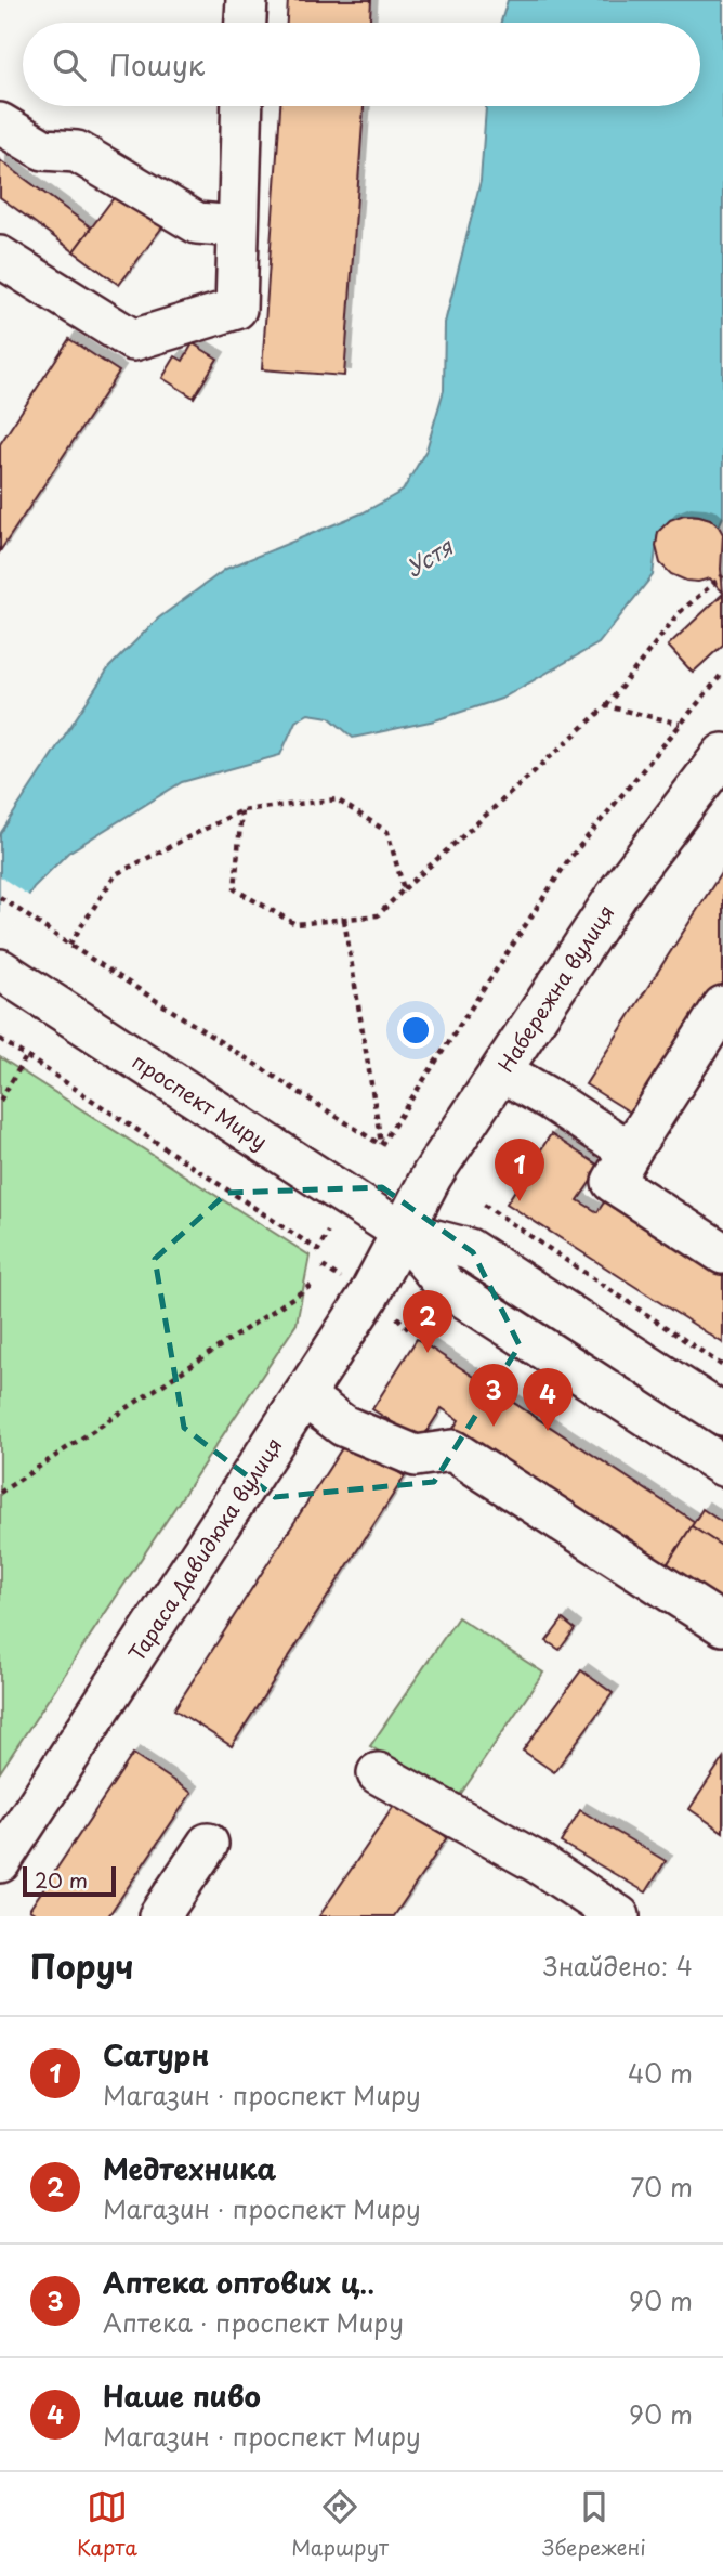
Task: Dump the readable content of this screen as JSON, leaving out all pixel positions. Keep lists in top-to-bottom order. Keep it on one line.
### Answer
{"streets":{"street":["Набережна вулиця","проспект Миру","Тараса Давидюка вулиця"]},"crossings":[["Набережна вулиця","проспект Миру"],["Набережна вулиця","Тараса Давидюка вулиця"],["проспект Миру","Тараса Давидюка вулиця"]],"water":["Устя"],"scale_bar":"20 m","page":{"search":"Пошук","pins":["1","2","3","4"],"scale":"20 m","heading":["Поруч","Знайдено: 4"],"list":[{"mark":"1","name":"Сатурн","note":"Магазин · проспект Миру","value":"40 m"},{"mark":"2","name":"Медтехника","note":"Магазин · проспект Миру","value":"70 m"},{"mark":"3","name":"Аптека оптових ц‥","note":"Аптека · проспект Миру","value":"90 m"},{"mark":"4","name":"Наше пиво","note":"Магазин · проспект Миру","value":"90 m"}],"nav":["Карта","Маршрут","Збережені"]}}
